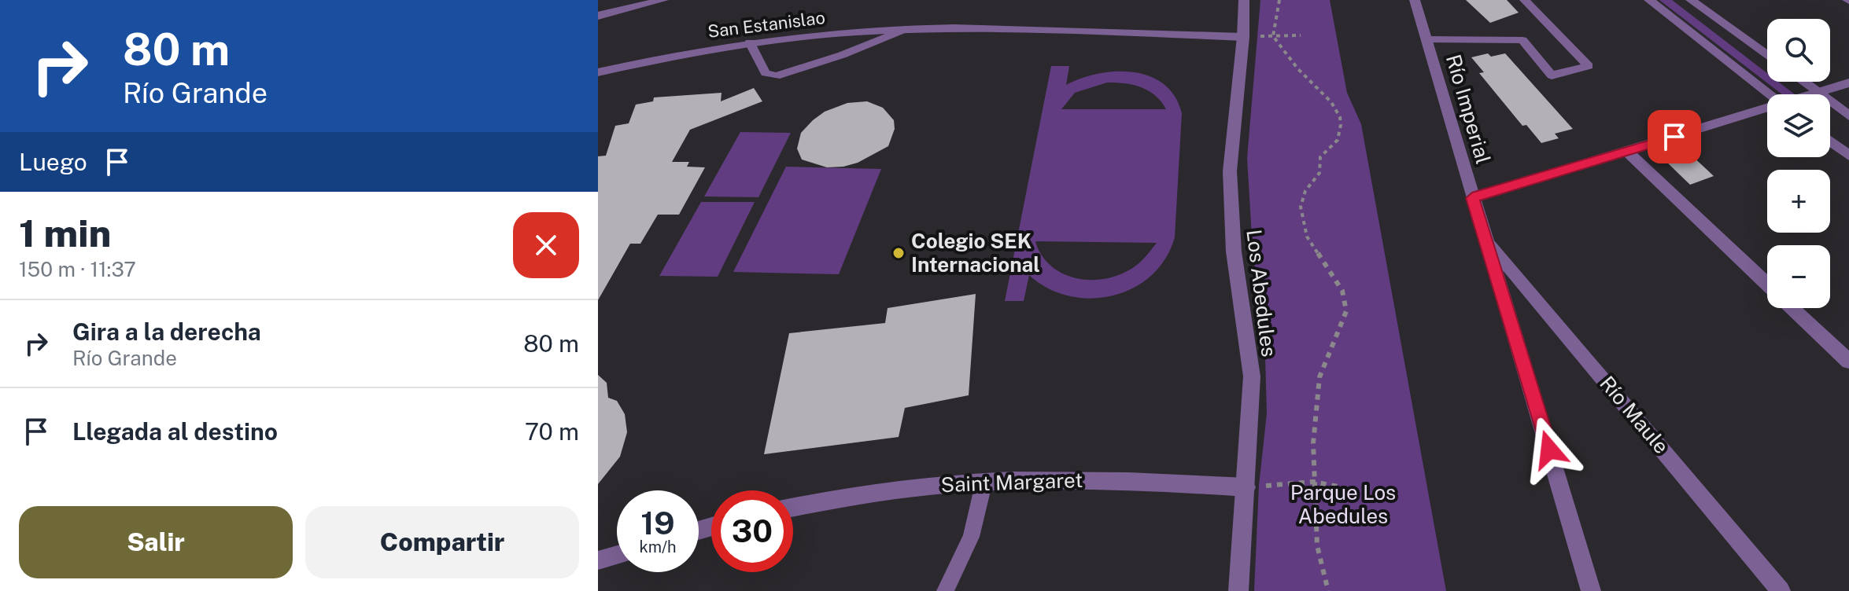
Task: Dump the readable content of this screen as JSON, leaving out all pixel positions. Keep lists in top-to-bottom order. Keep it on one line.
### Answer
{"streets":{"street":["San Estanislao","Río Imperial","Los Abedules","Río Maule","Saint Margaret"]},"crossings":[["San Estanislao","Los Abedules"],["Río Imperial","Río Maule"],["Los Abedules","Saint Margaret"]],"parks":["Parque Los Abedules"],"places":["Colegio SEK Internacional"],"page":{"turn":["80 m","Río Grande"],"map_buttons":["+","−"],"then":"Luego","heading":["1 min","150 m · 11:37"],"list":[{"name":"Gira a la derecha","note":"Río Grande","value":"80 m"},{"name":"Llegada al destino","value":"70 m"}],"speed":"19 km/h","limit":"30","buttons":["Salir","Compartir"]}}
